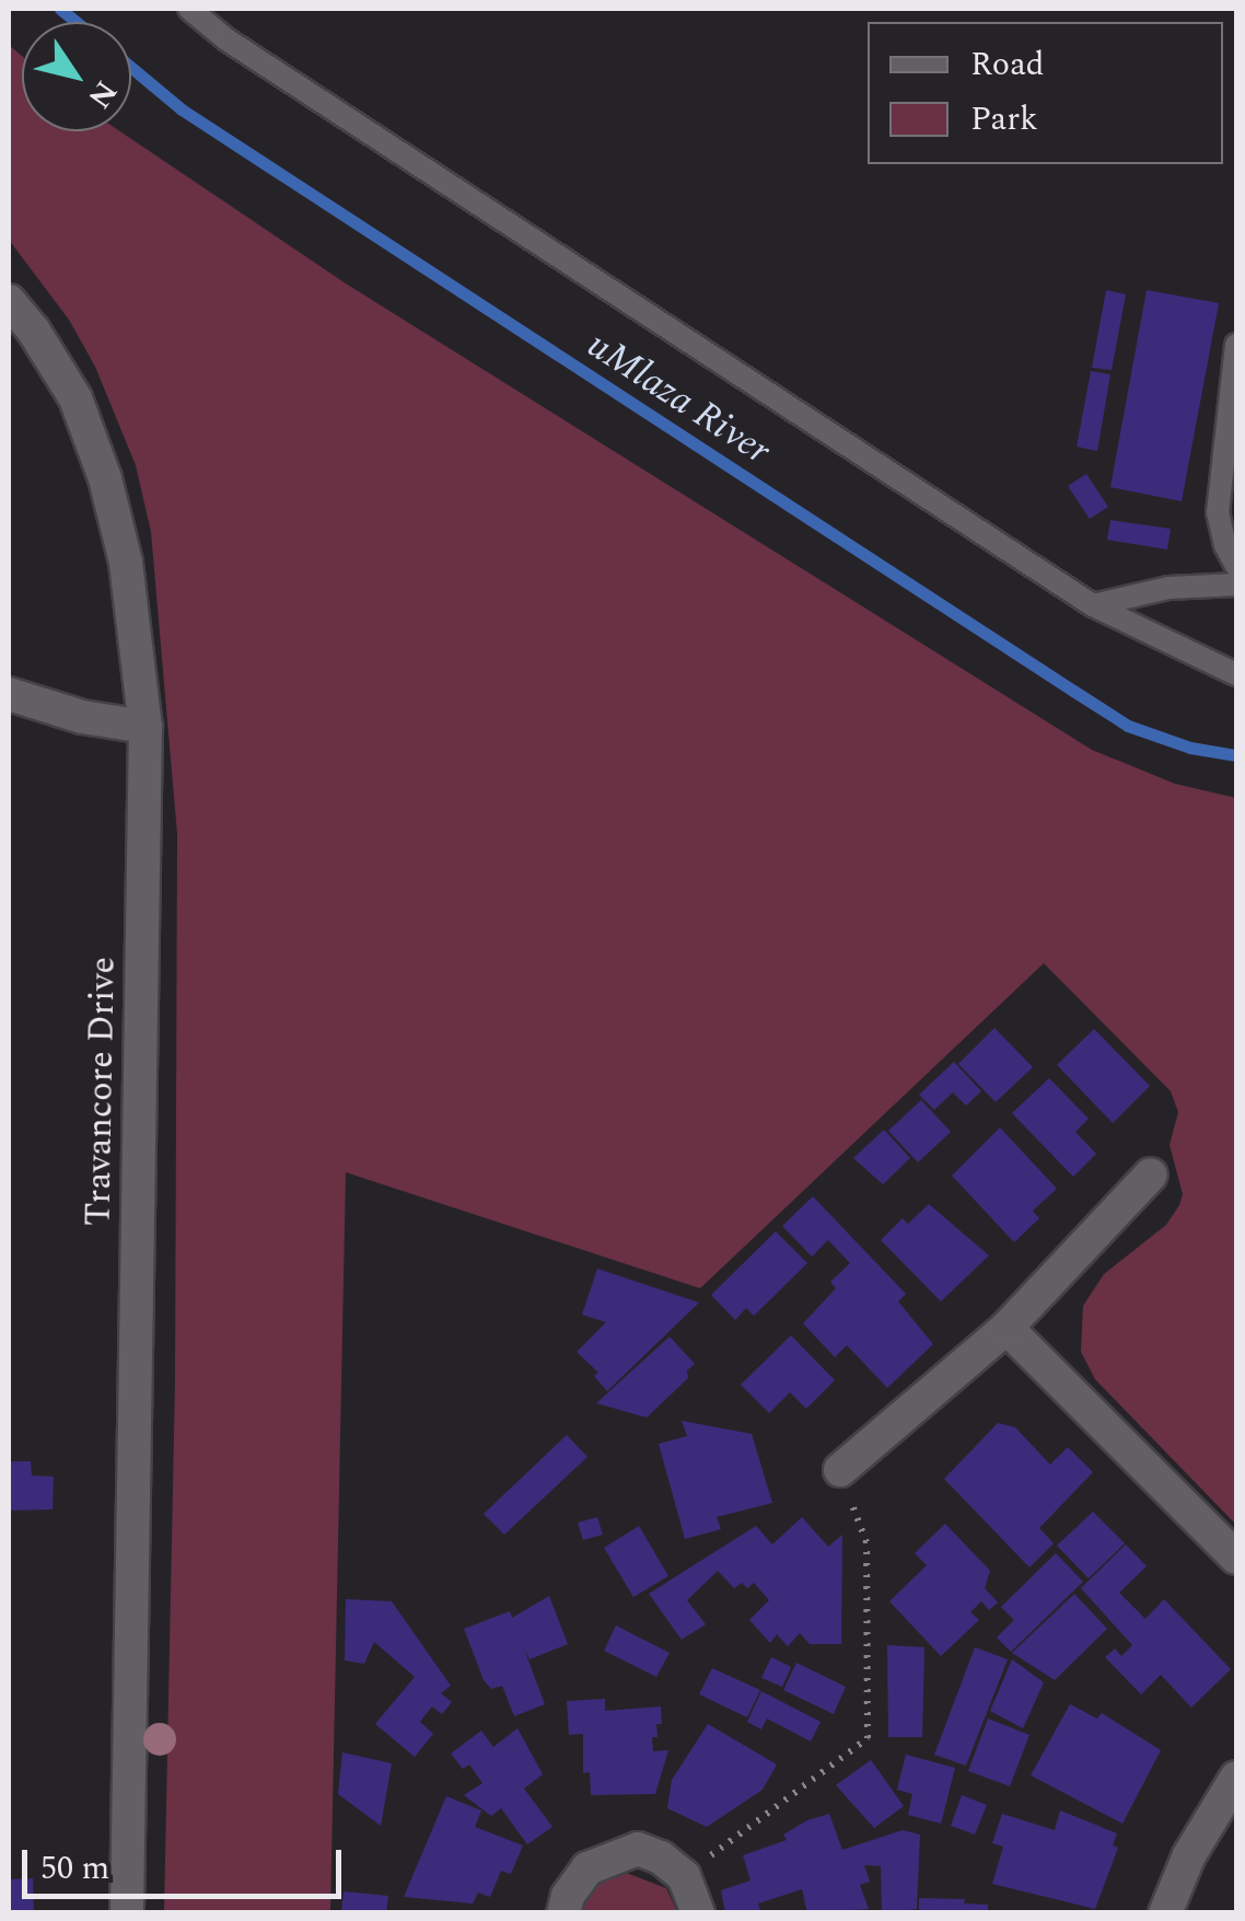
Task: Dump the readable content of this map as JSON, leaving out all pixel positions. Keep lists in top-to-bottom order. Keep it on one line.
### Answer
{"streets":{"street":["Travancore Drive"]},"water":["uMlaza River"],"legend":["Road","Park"],"scale_bar":"50 m","north":"bottom right"}
